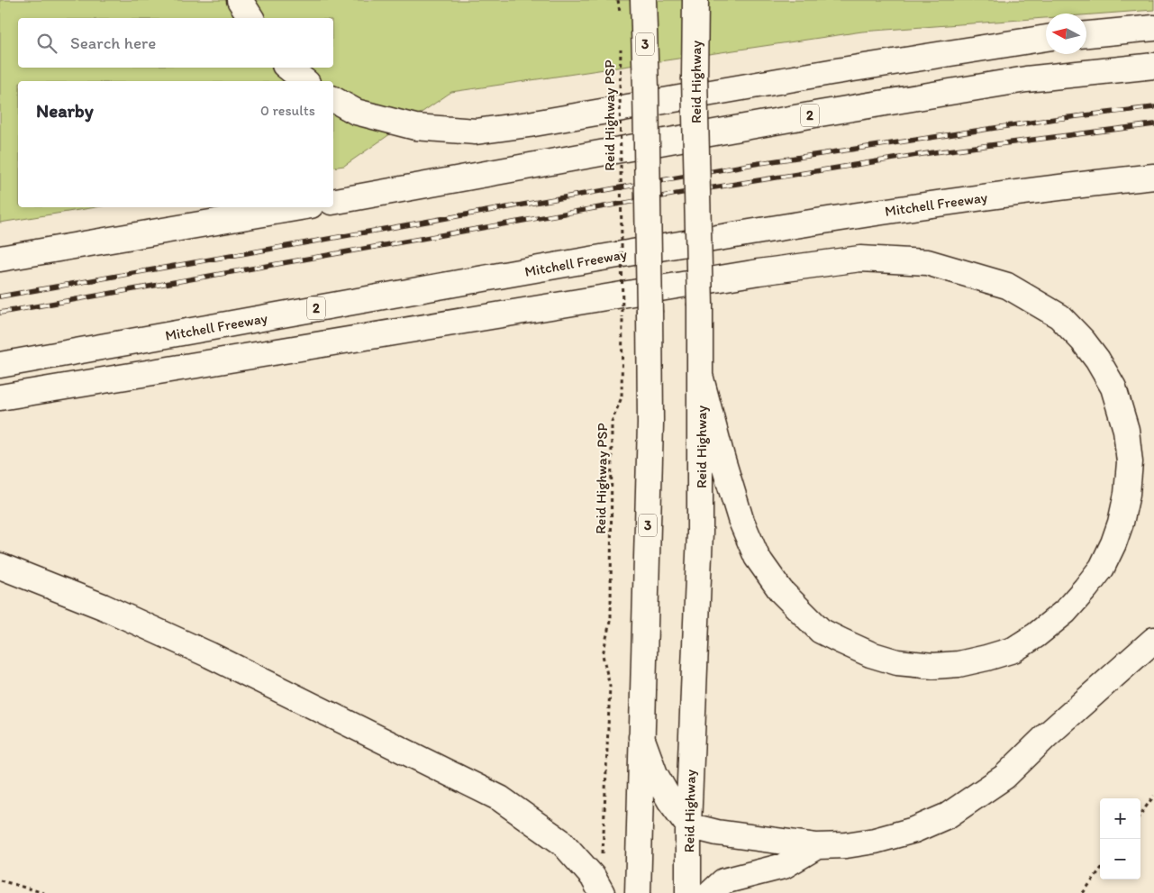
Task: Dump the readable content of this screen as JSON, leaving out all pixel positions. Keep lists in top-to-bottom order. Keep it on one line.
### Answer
{"streets":{"highway":["3","Reid Highway","2","Mitchell Freeway"],"path":["Reid Highway PSP"]},"north":"left","page":{"search":"Search here","heading":["Nearby","0 results"],"map_buttons":["+","−"]}}
